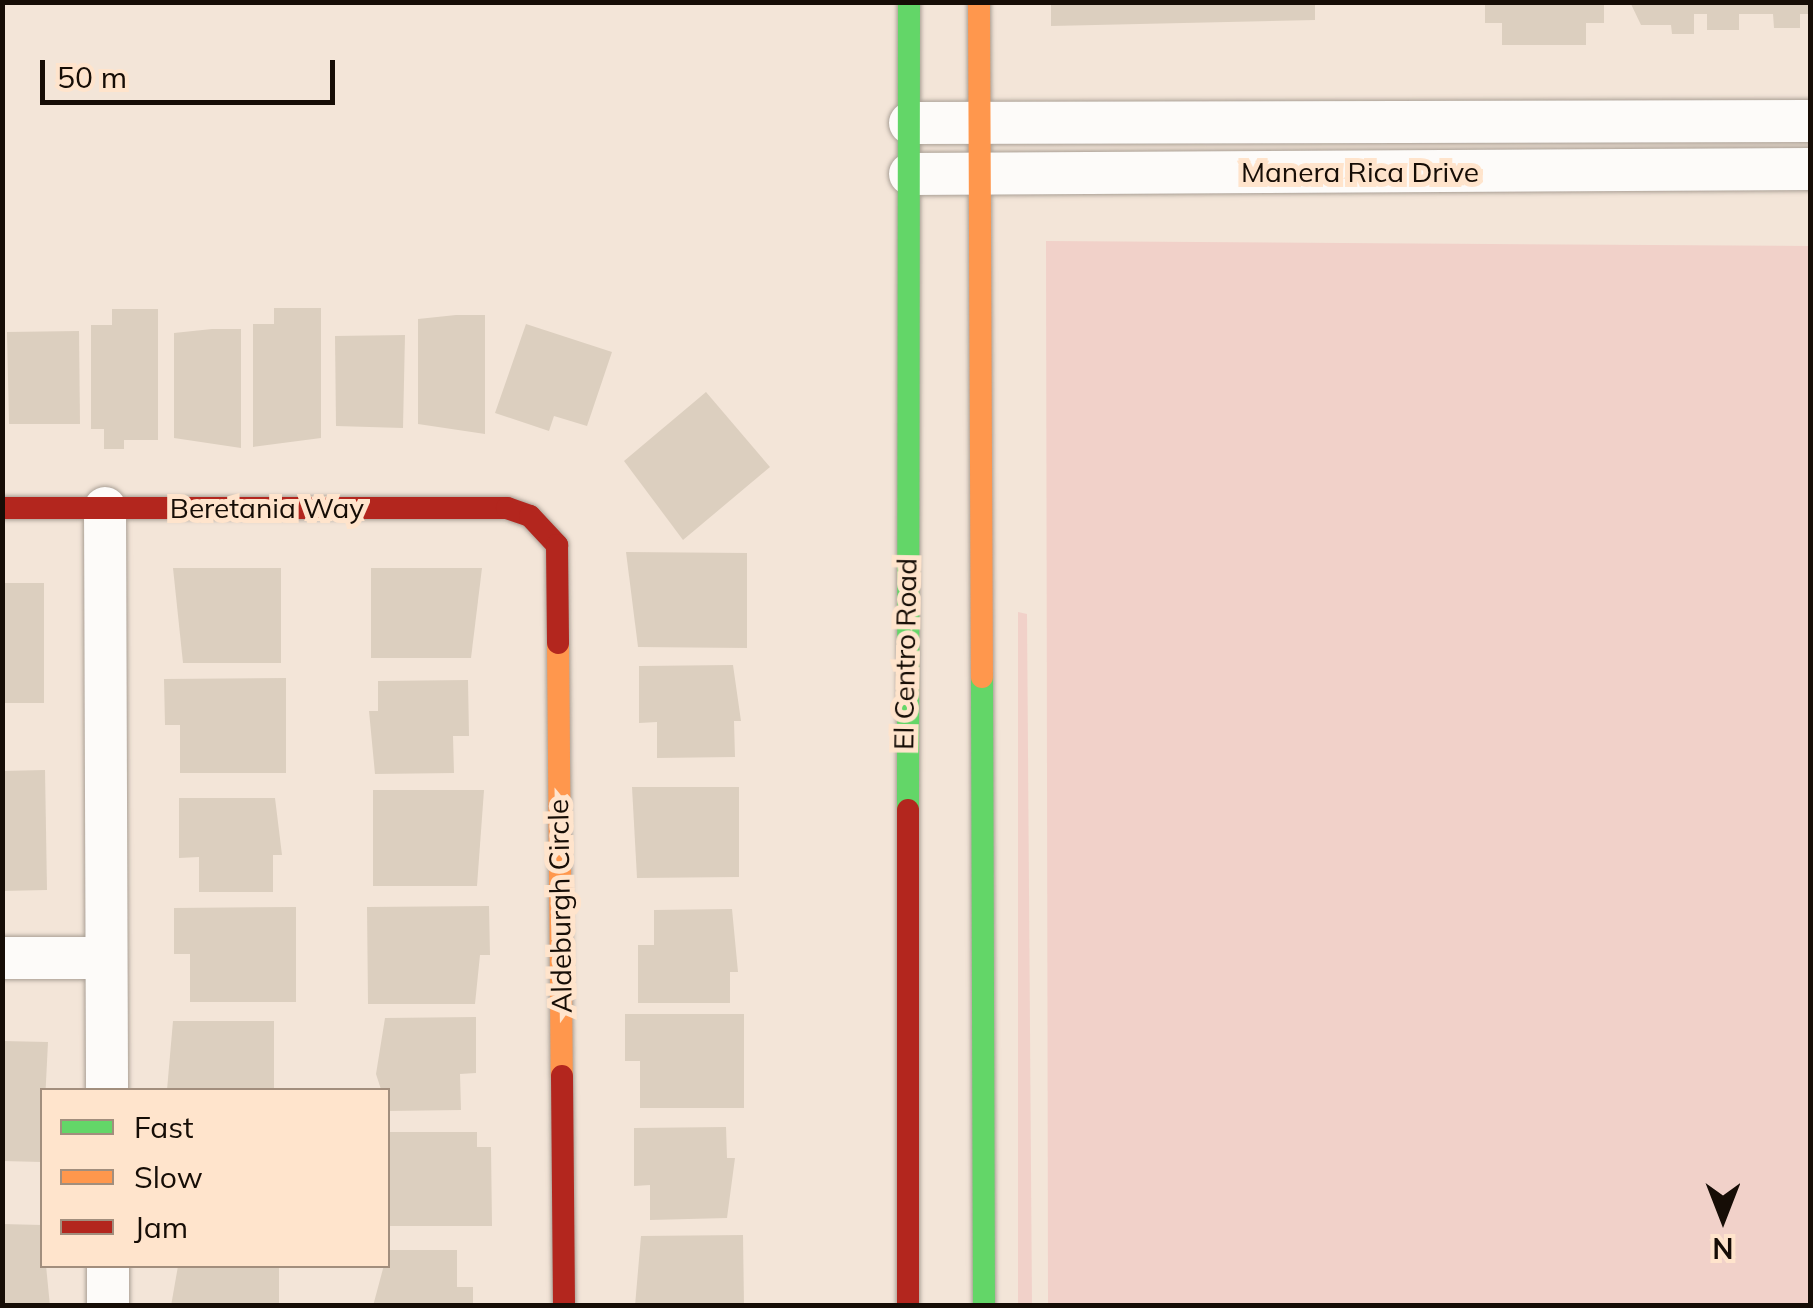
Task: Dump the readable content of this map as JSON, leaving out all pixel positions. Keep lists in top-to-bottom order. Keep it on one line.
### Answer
{"streets":{"main road":["Beretania Way","El Centro Road","Aldeburgh Circle"],"street":["Manera Rica Drive"]},"crossings":[["Manera Rica Drive","El Centro Road"],["Beretania Way","Aldeburgh Circle"]],"legend":["Fast","Slow","Jam"],"scale_bar":"50 m","north":"bottom"}
